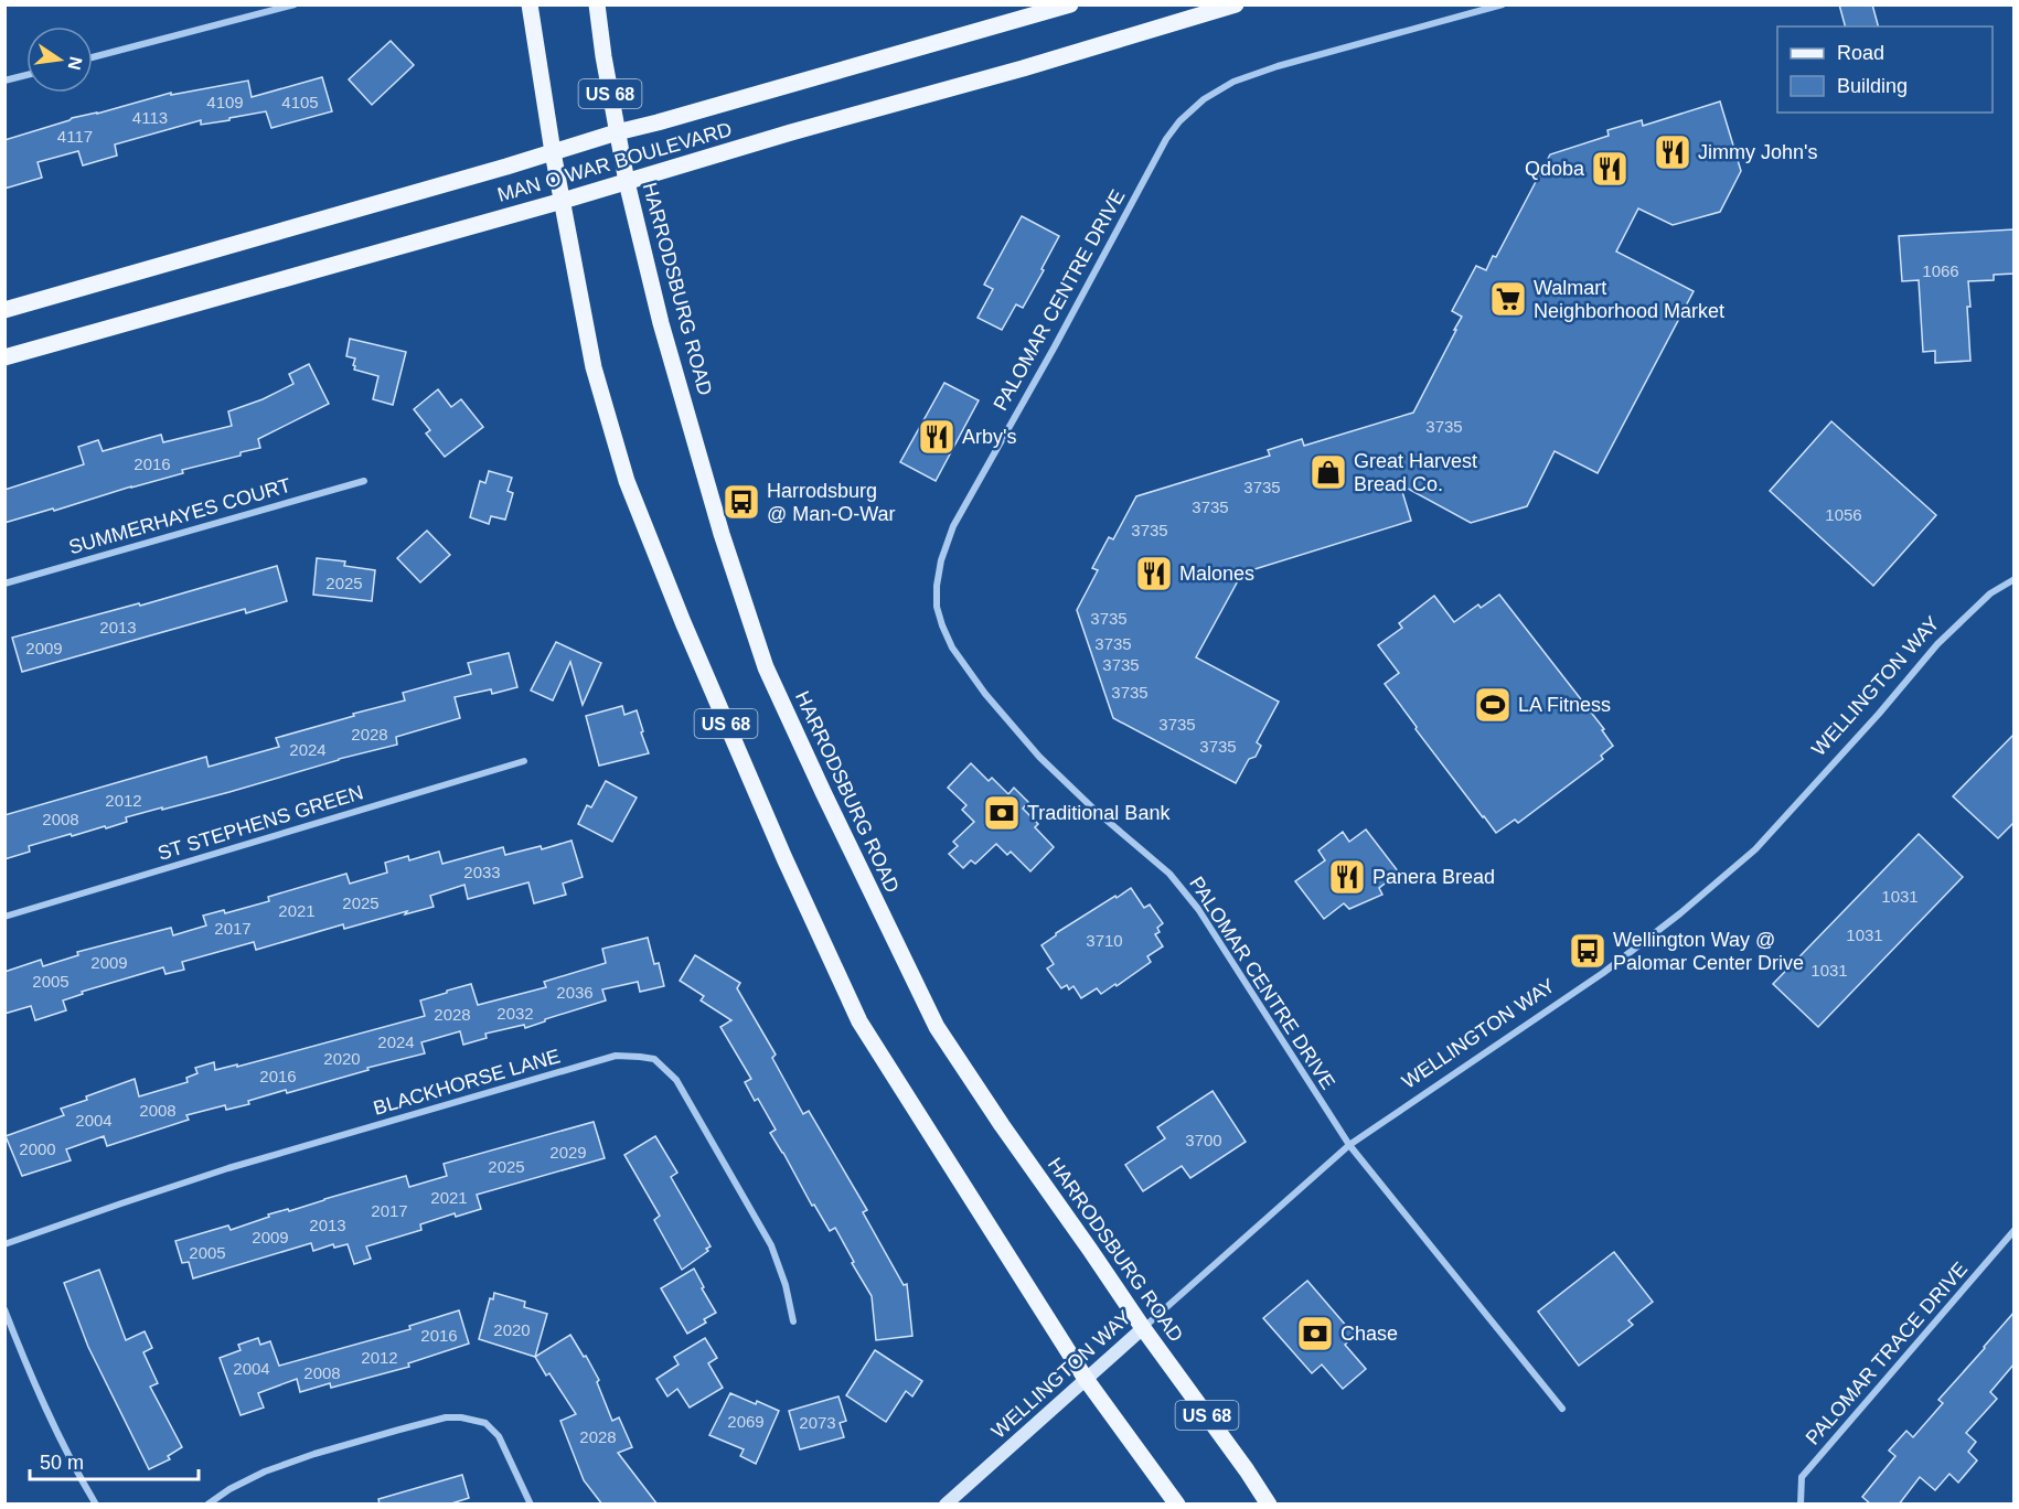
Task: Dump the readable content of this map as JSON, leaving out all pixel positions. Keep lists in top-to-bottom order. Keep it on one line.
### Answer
{"streets":{"main road":["US 68","MAN O WAR BOULEVARD","HARRODSBURG ROAD"],"street":["PALOMAR CENTRE DRIVE","SUMMERHAYES COURT","WELLINGTON WAY","ST STEPHENS GREEN","BLACKHORSE LANE","PALOMAR TRACE DRIVE"]},"crossings":[["US 68","MAN O WAR BOULEVARD"],["US 68","WELLINGTON WAY"],["MAN O WAR BOULEVARD","HARRODSBURG ROAD"],["HARRODSBURG ROAD","WELLINGTON WAY"],["PALOMAR CENTRE DRIVE","WELLINGTON WAY"]],"places":{"restaurant":["Jimmy John's","Qdoba","Arby's","Malones","Panera Bread"],"supermarket":["Walmart Neighborhood Market"],"shop":["Great Harvest Bread Co."],"bus stop":["Harrodsburg @ Man-O-War","Wellington Way @ Palomar Center Drive"],"sports":["LA Fitness"],"bank":["Traditional Bank","Chase"]},"house_numbers":["4109","4105","4113","4117","1066","3735","2016","3735","3735","1056","3735","2025","3735","2013","3735","2009","3735","3735","3735","2028","3735","2024","2012","2008","2033","1031","2025","2021","2017","1031","3710","2009","1031","2005","2036","2032","2028","2024","2020","2016","2008","2004","3700","2000","2029","2025","2021","2017","2013","2009","2005","2020","2016","2012","2004","2008","2069","2073","2028"],"legend":["Road","Building"],"scale_bar":"50 m","north":"right"}
